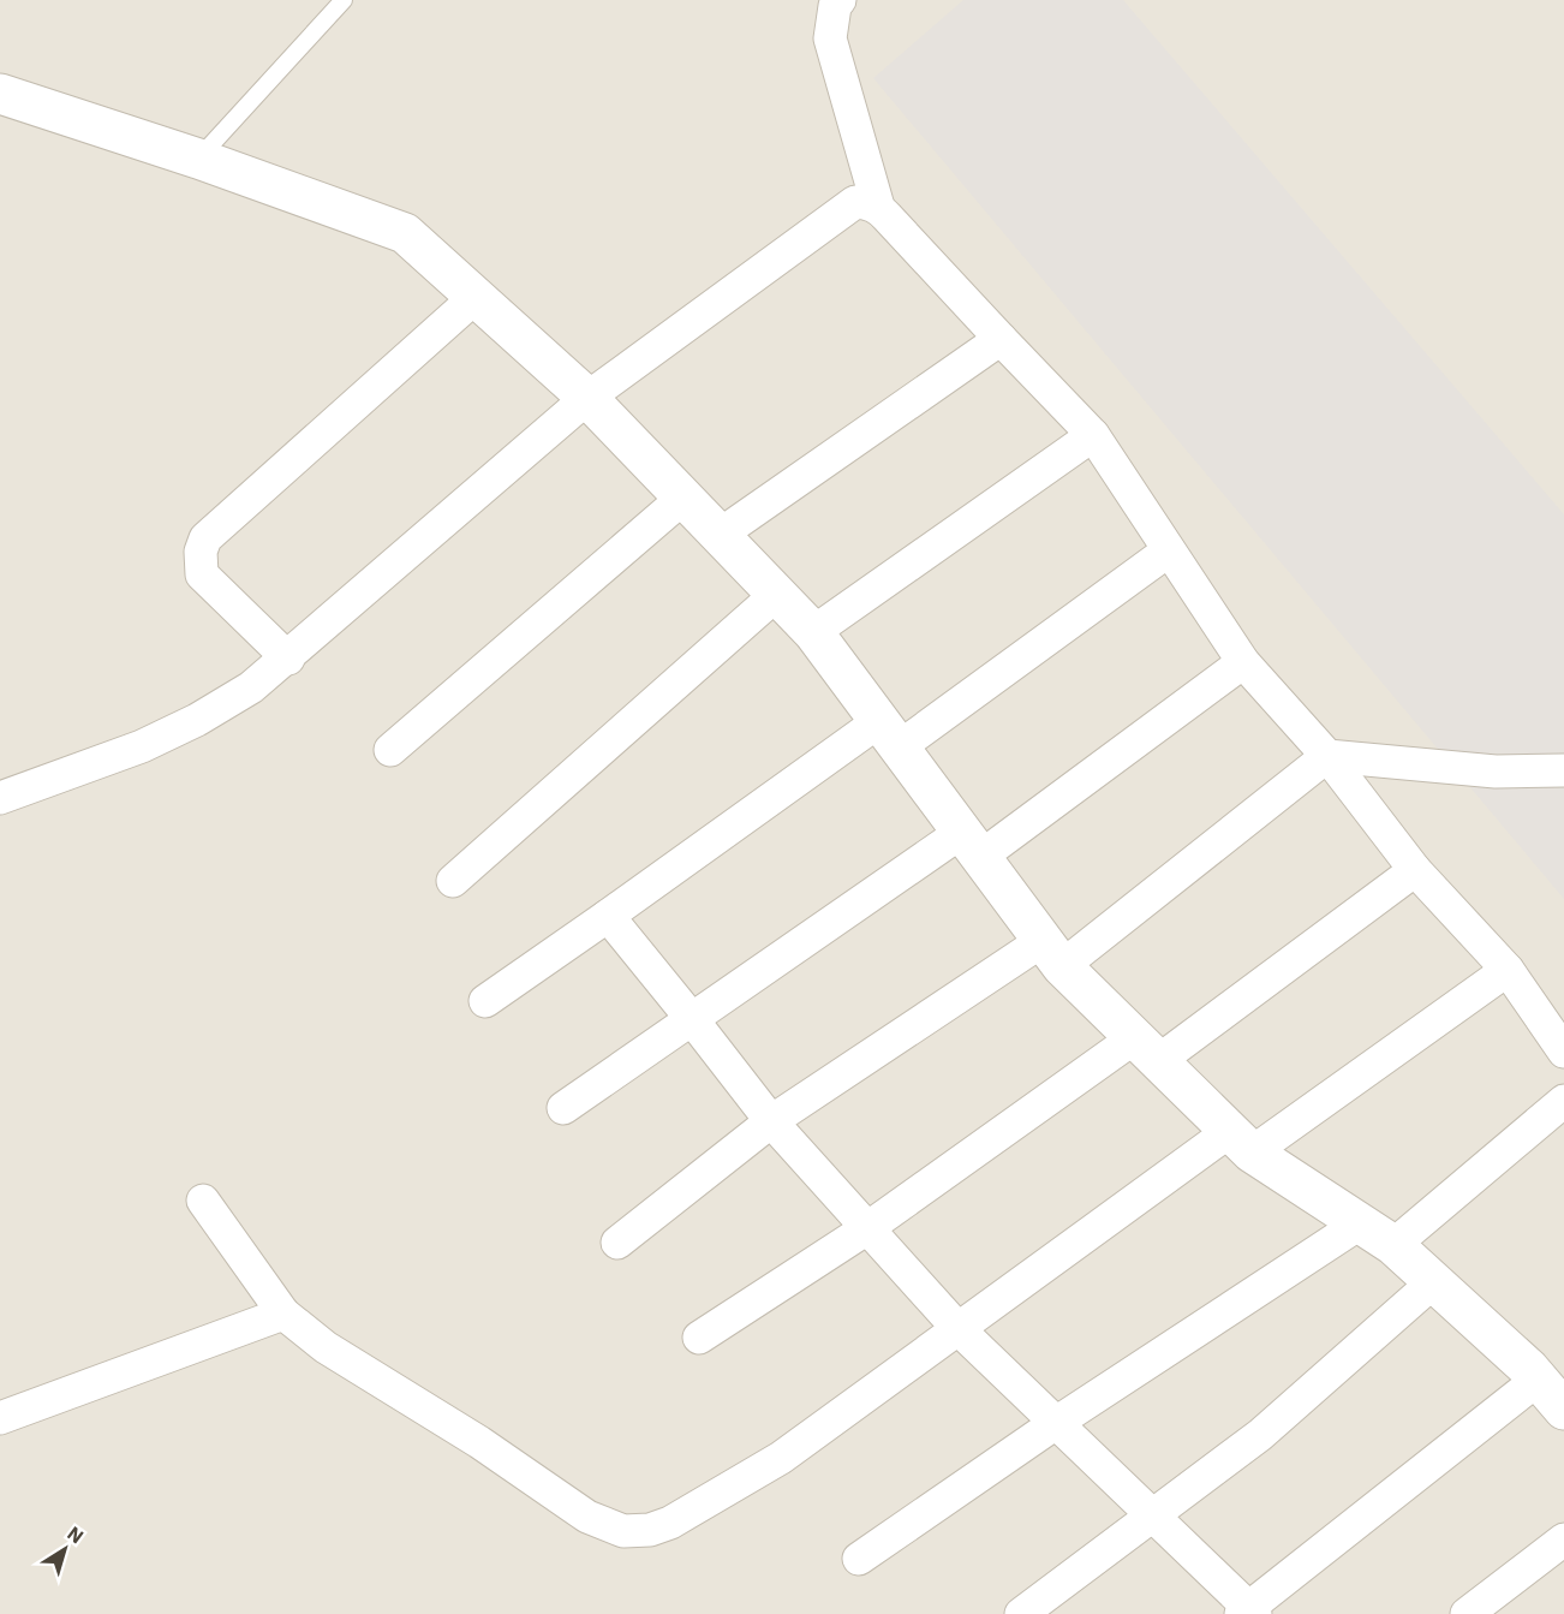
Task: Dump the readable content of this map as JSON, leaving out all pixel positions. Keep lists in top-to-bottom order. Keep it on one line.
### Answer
{"north":"top right"}
